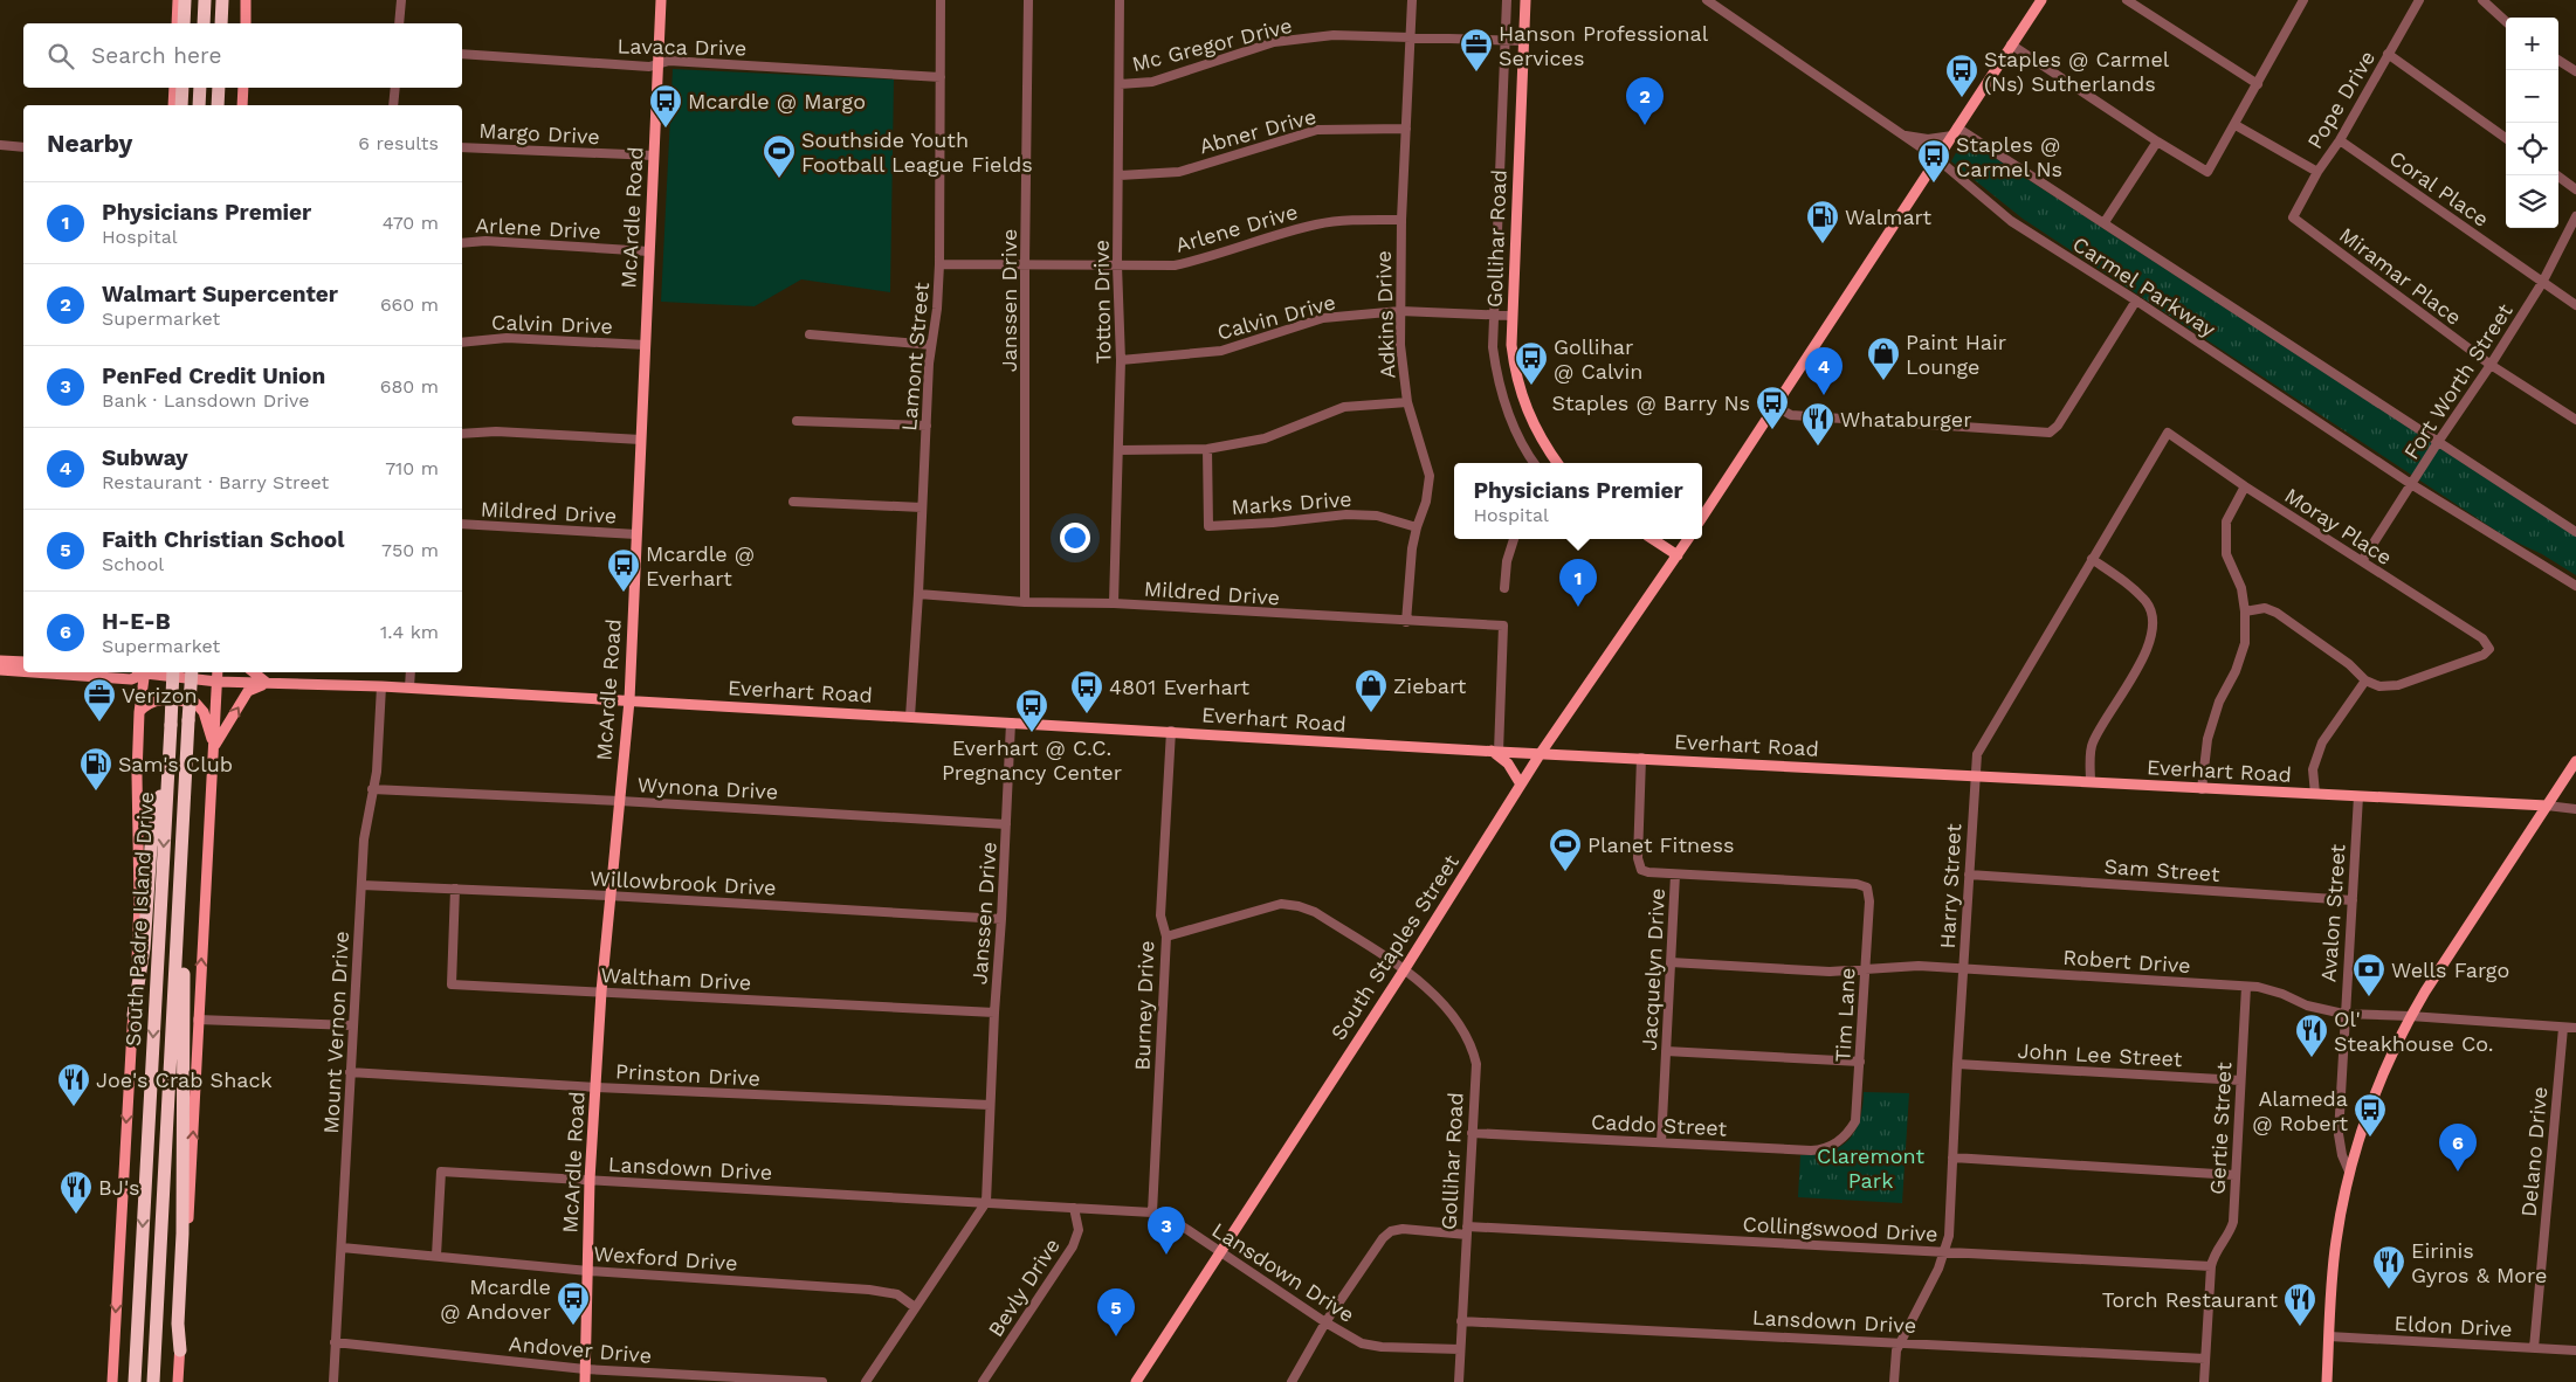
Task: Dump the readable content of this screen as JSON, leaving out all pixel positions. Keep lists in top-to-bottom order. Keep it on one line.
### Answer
{"streets":{"highway":["South Padre Island Drive"],"main road":["McArdle Road","Gollihar Road","Everhart Road","South Staples Street"],"street":["Mc Gregor Drive","Lavaca Drive","Pope Drive","Abner Drive","Margo Drive","Coral Place","Arlene Drive","Miramar Place","Carmel Parkway","Janssen Drive","Totton Drive","Adkins Drive","Calvin Drive","Lamont Street","Fort Worth Street","Marks Drive","Mildred Drive","Moray Place","Wynona Drive","Sam Street","Willowbrook Drive","Harry Street","Avalon Street","Robert Drive","Jacquelyn Drive","Waltham Drive","Burney Drive","Tim Lane","Mount Vernon Drive","John Lee Street","Prinston Drive","Caddo Street","Gertie Street","Delano Drive","Lansdown Drive","Collingswood Drive","Wexford Drive","Bevly Drive","Eldon Drive","Andover Drive"]},"crossings":[["Mc Gregor Drive","Gollihar Road"],["Mc Gregor Drive","Totton Drive"],["Mc Gregor Drive","Adkins Drive"],["Lavaca Drive","McArdle Road"],["Lavaca Drive","Lamont Street"],["Pope Drive","Coral Place"],["Pope Drive","Miramar Place"],["Abner Drive","Totton Drive"],["Abner Drive","Adkins Drive"],["Margo Drive","McArdle Road"],["Coral Place","Fort Worth Street"],["McArdle Road","Arlene Drive"],["McArdle Road","Calvin Drive"],["McArdle Road","Mildred Drive"],["McArdle Road","Everhart Road"],["McArdle Road","Wynona Drive"],["McArdle Road","Willowbrook Drive"],["McArdle Road","Waltham Drive"],["McArdle Road","Prinston Drive"],["McArdle Road","Lansdown Drive"],["McArdle Road","Wexford Drive"],["McArdle Road","Andover Drive"],["Arlene Drive","Janssen Drive"],["Arlene Drive","Totton Drive"],["Arlene Drive","Adkins Drive"],["Arlene Drive","Lamont Street"],["Gollihar Road","Calvin Drive"],["Gollihar Road","South Staples Street"],["Gollihar Road","Burney Drive"],["Gollihar Road","Caddo Street"],["Gollihar Road","Lansdown Drive"],["Gollihar Road","Collingswood Drive"],["Miramar Place","Fort Worth Street"],["Carmel Parkway","Fort Worth Street"],["Janssen Drive","Mildred Drive"],["Janssen Drive","Everhart Road"],["Janssen Drive","Wynona Drive"],["Janssen Drive","Willowbrook Drive"],["Janssen Drive","Waltham Drive"],["Janssen Drive","Prinston Drive"],["Totton Drive","Calvin Drive"],["Totton Drive","Mildred Drive"],["Adkins Drive","Calvin Drive"],["Adkins Drive","Marks Drive"],["Adkins Drive","Mildred Drive"],["Lamont Street","Mildred Drive"],["Lamont Street","Everhart Road"],["Fort Worth Street","Moray Place"],["Mildred Drive","Everhart Road"],["Moray Place","Harry Street"],["Everhart Road","Harry Street"],["Everhart Road","Avalon Street"],["Everhart Road","South Staples Street"],["Everhart Road","Jacquelyn Drive"],["Everhart Road","Burney Drive"],["Everhart Road","Mount Vernon Drive"],["Wynona Drive","Mount Vernon Drive"],["Sam Street","Harry Street"],["Sam Street","Avalon Street"],["Willowbrook Drive","Waltham Drive"],["Willowbrook Drive","Mount Vernon Drive"],["Harry Street","Robert Drive"],["Harry Street","John Lee Street"],["Harry Street","Lansdown Drive"],["Harry Street","Collingswood Drive"],["Avalon Street","Robert Drive"],["South Staples Street","Lansdown Drive"],["Robert Drive","Jacquelyn Drive"],["Robert Drive","Tim Lane"],["Robert Drive","Gertie Street"],["Robert Drive","Delano Drive"],["Jacquelyn Drive","Tim Lane"],["Jacquelyn Drive","Caddo Street"],["Burney Drive","Lansdown Drive"],["Tim Lane","Caddo Street"],["Mount Vernon Drive","Prinston Drive"],["Mount Vernon Drive","Wexford Drive"],["Mount Vernon Drive","Andover Drive"],["John Lee Street","Gertie Street"],["Gertie Street","Collingswood Drive"],["Delano Drive","Eldon Drive"],["Lansdown Drive","Collingswood Drive"],["Lansdown Drive","Wexford Drive"],["Lansdown Drive","Bevly Drive"]],"parks":["Claremont Park"],"places":{"office":["Hanson Professional Services","Verizon"],"bus stop":["Staples @ Carmel (Ns) Sutherlands","Mcardle @ Margo","Staples @ Carmel Ns","Gollihar @ Calvin","Staples @ Barry Ns","Mcardle @ Everhart","4801 Everhart","Everhart @ C.C. Pregnancy Center","Alameda @ Robert","Mcardle @ Andover"],"sports":["Southside Youth Football League Fields","Planet Fitness"],"fuel station":["Walmart","Sam's Club"],"shop":["Paint Hair Lounge","Ziebart"],"restaurant":["Whataburger","Ol' Steakhouse Co.","Joe's Crab Shack","BJ's","Eirinis Gyros & More","Torch Restaurant"],"bank":["Wells Fargo"]},"page":{"map_buttons":["+","−"],"search":"Search here","pins":["2","4","1","6","3","5"],"heading":["Nearby","6 results"],"list":[{"mark":"1","name":"Physicians Premier","note":"Hospital","value":"470 m"},{"mark":"2","name":"Walmart Supercenter","note":"Supermarket","value":"660 m"},{"mark":"3","name":"PenFed Credit Union","note":"Bank · Lansdown Drive","value":"680 m"},{"mark":"4","name":"Subway","note":"Restaurant · Barry Street","value":"710 m"},{"mark":"5","name":"Faith Christian School","note":"School","value":"750 m"},{"mark":"6","name":"H-E-B","note":"Supermarket","value":"1.4 km"}],"popup":["Physicians Premier","Hospital"]}}
